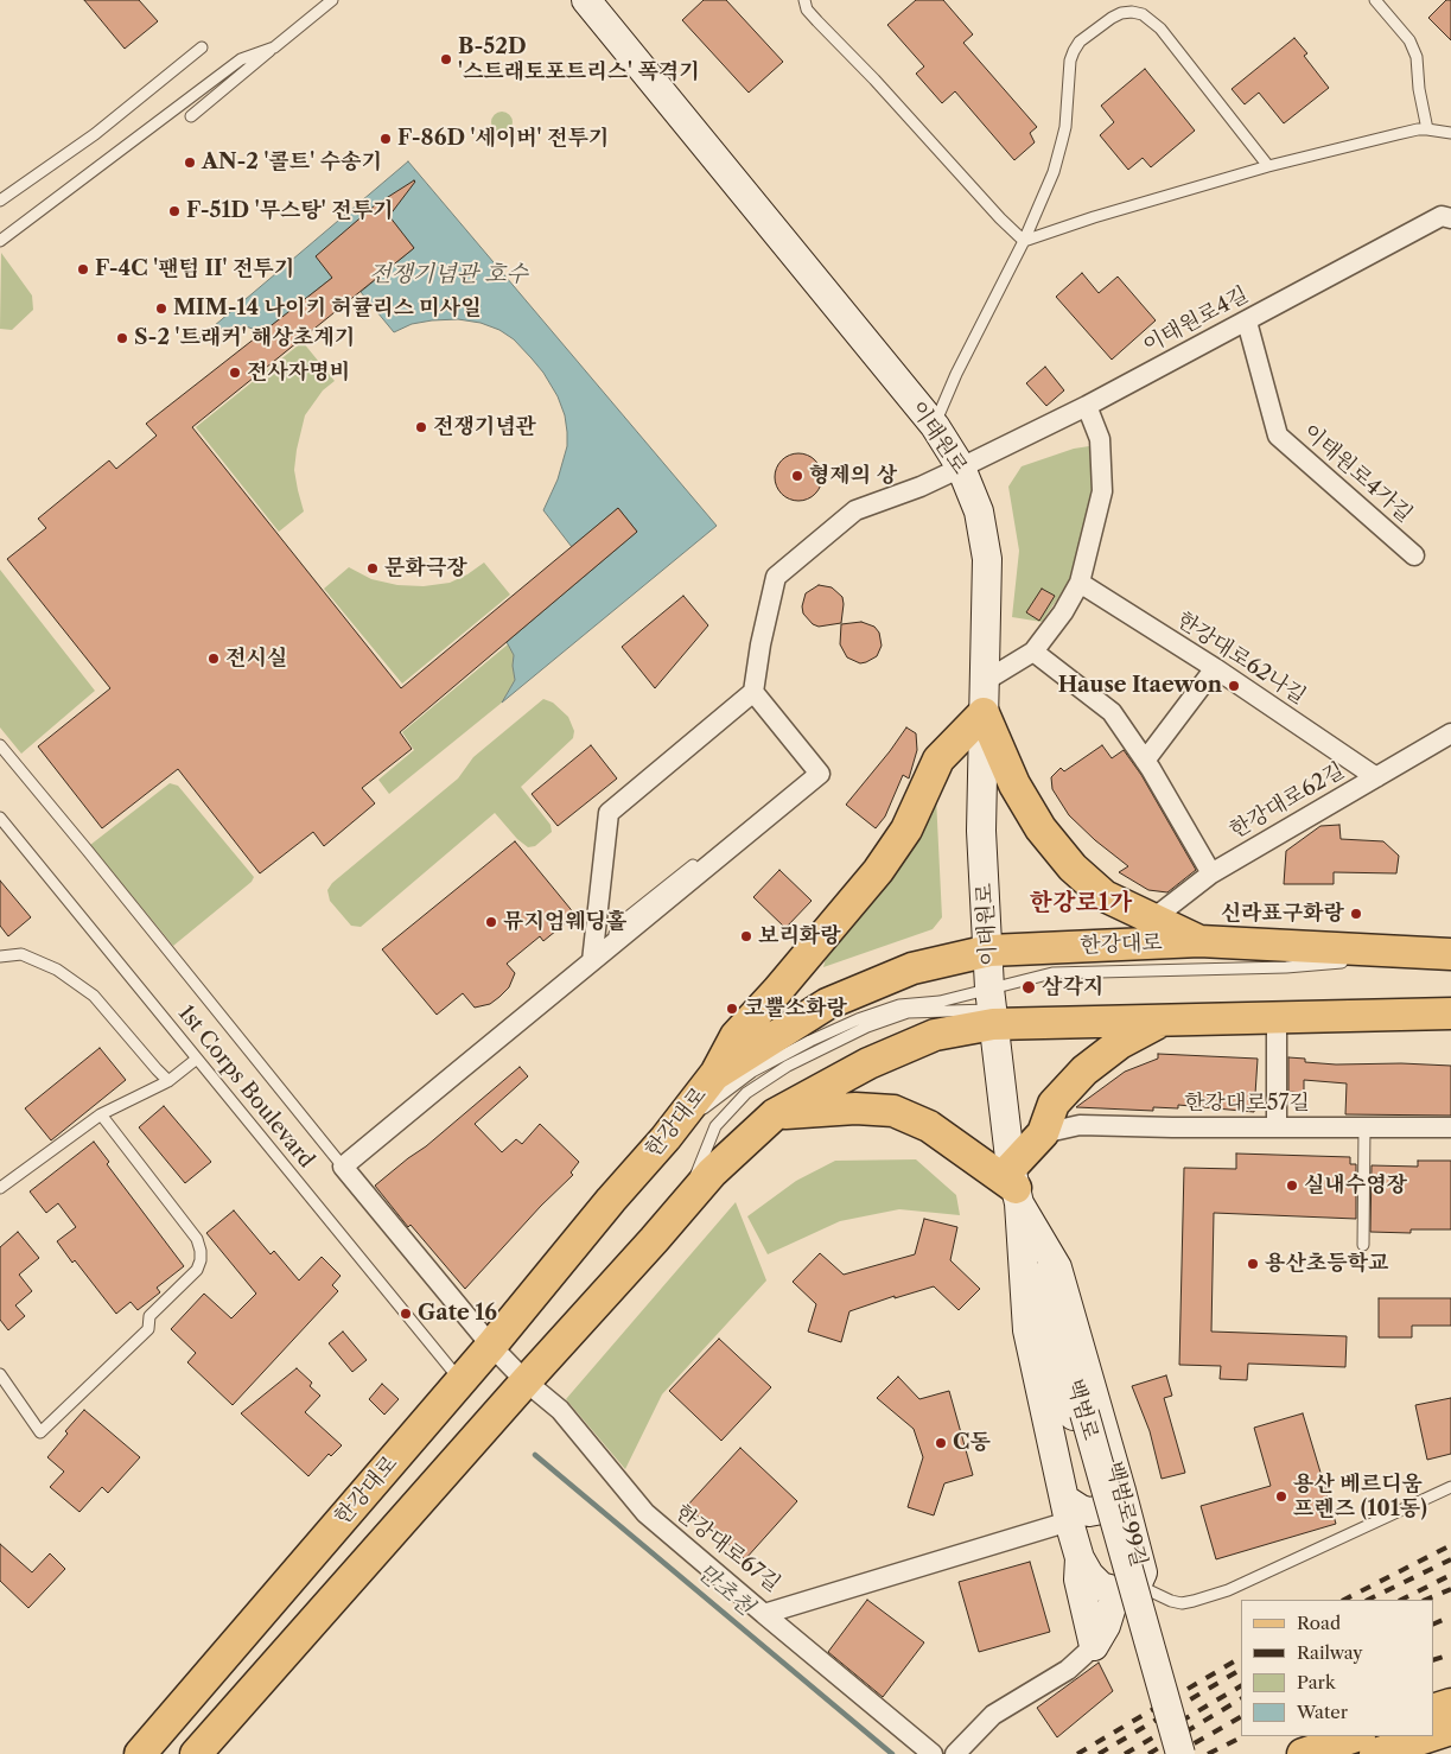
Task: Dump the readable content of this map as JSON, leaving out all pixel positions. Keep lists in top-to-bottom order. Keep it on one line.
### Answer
{"streets":{"main road":["이태원로","한강대로","백범로","백범로99길"],"street":["이태원로4길","이태원로4가길","한강대로62나길","한강대로62길","한강대로57길","한강대로67길"],"lane":["1st Corps Boulevard"]},"crossings":[["이태원로4길","이태원로"],["이태원로4길","이태원로4가길"],["이태원로","한강대로"],["이태원로","백범로"],["한강대로62나길","한강대로62길"],["한강대로","1st Corps Boulevard"],["한강대로","한강대로67길"],["백범로","백범로99길"],["백범로99길","한강대로67길"]],"districts":["한강로1가"],"water":["전쟁기념관 호수","만초천"],"places":["B-52D '스트래토포트리스' 폭격기","F-86D '세이버' 전투기","AN-2 '콜트' 수송기","F-51D '무스탕' 전투기","F-4C '팬텀 II' 전투기","MIM-14 나이키 허큘리스 미사일","S-2 '트래커' 해상초계기","전사자명비","전쟁기념관","형제의 상","문화극장","전시실","Hause Itaewon","신라표구화랑","뮤지엄웨딩홀","보리화랑","삼각지","코뿔소화랑","실내수영장","용산초등학교","Gate 16","C동","용산 베르디움 프렌즈 (101동)"],"legend":["Road","Railway","Park","Water"]}
